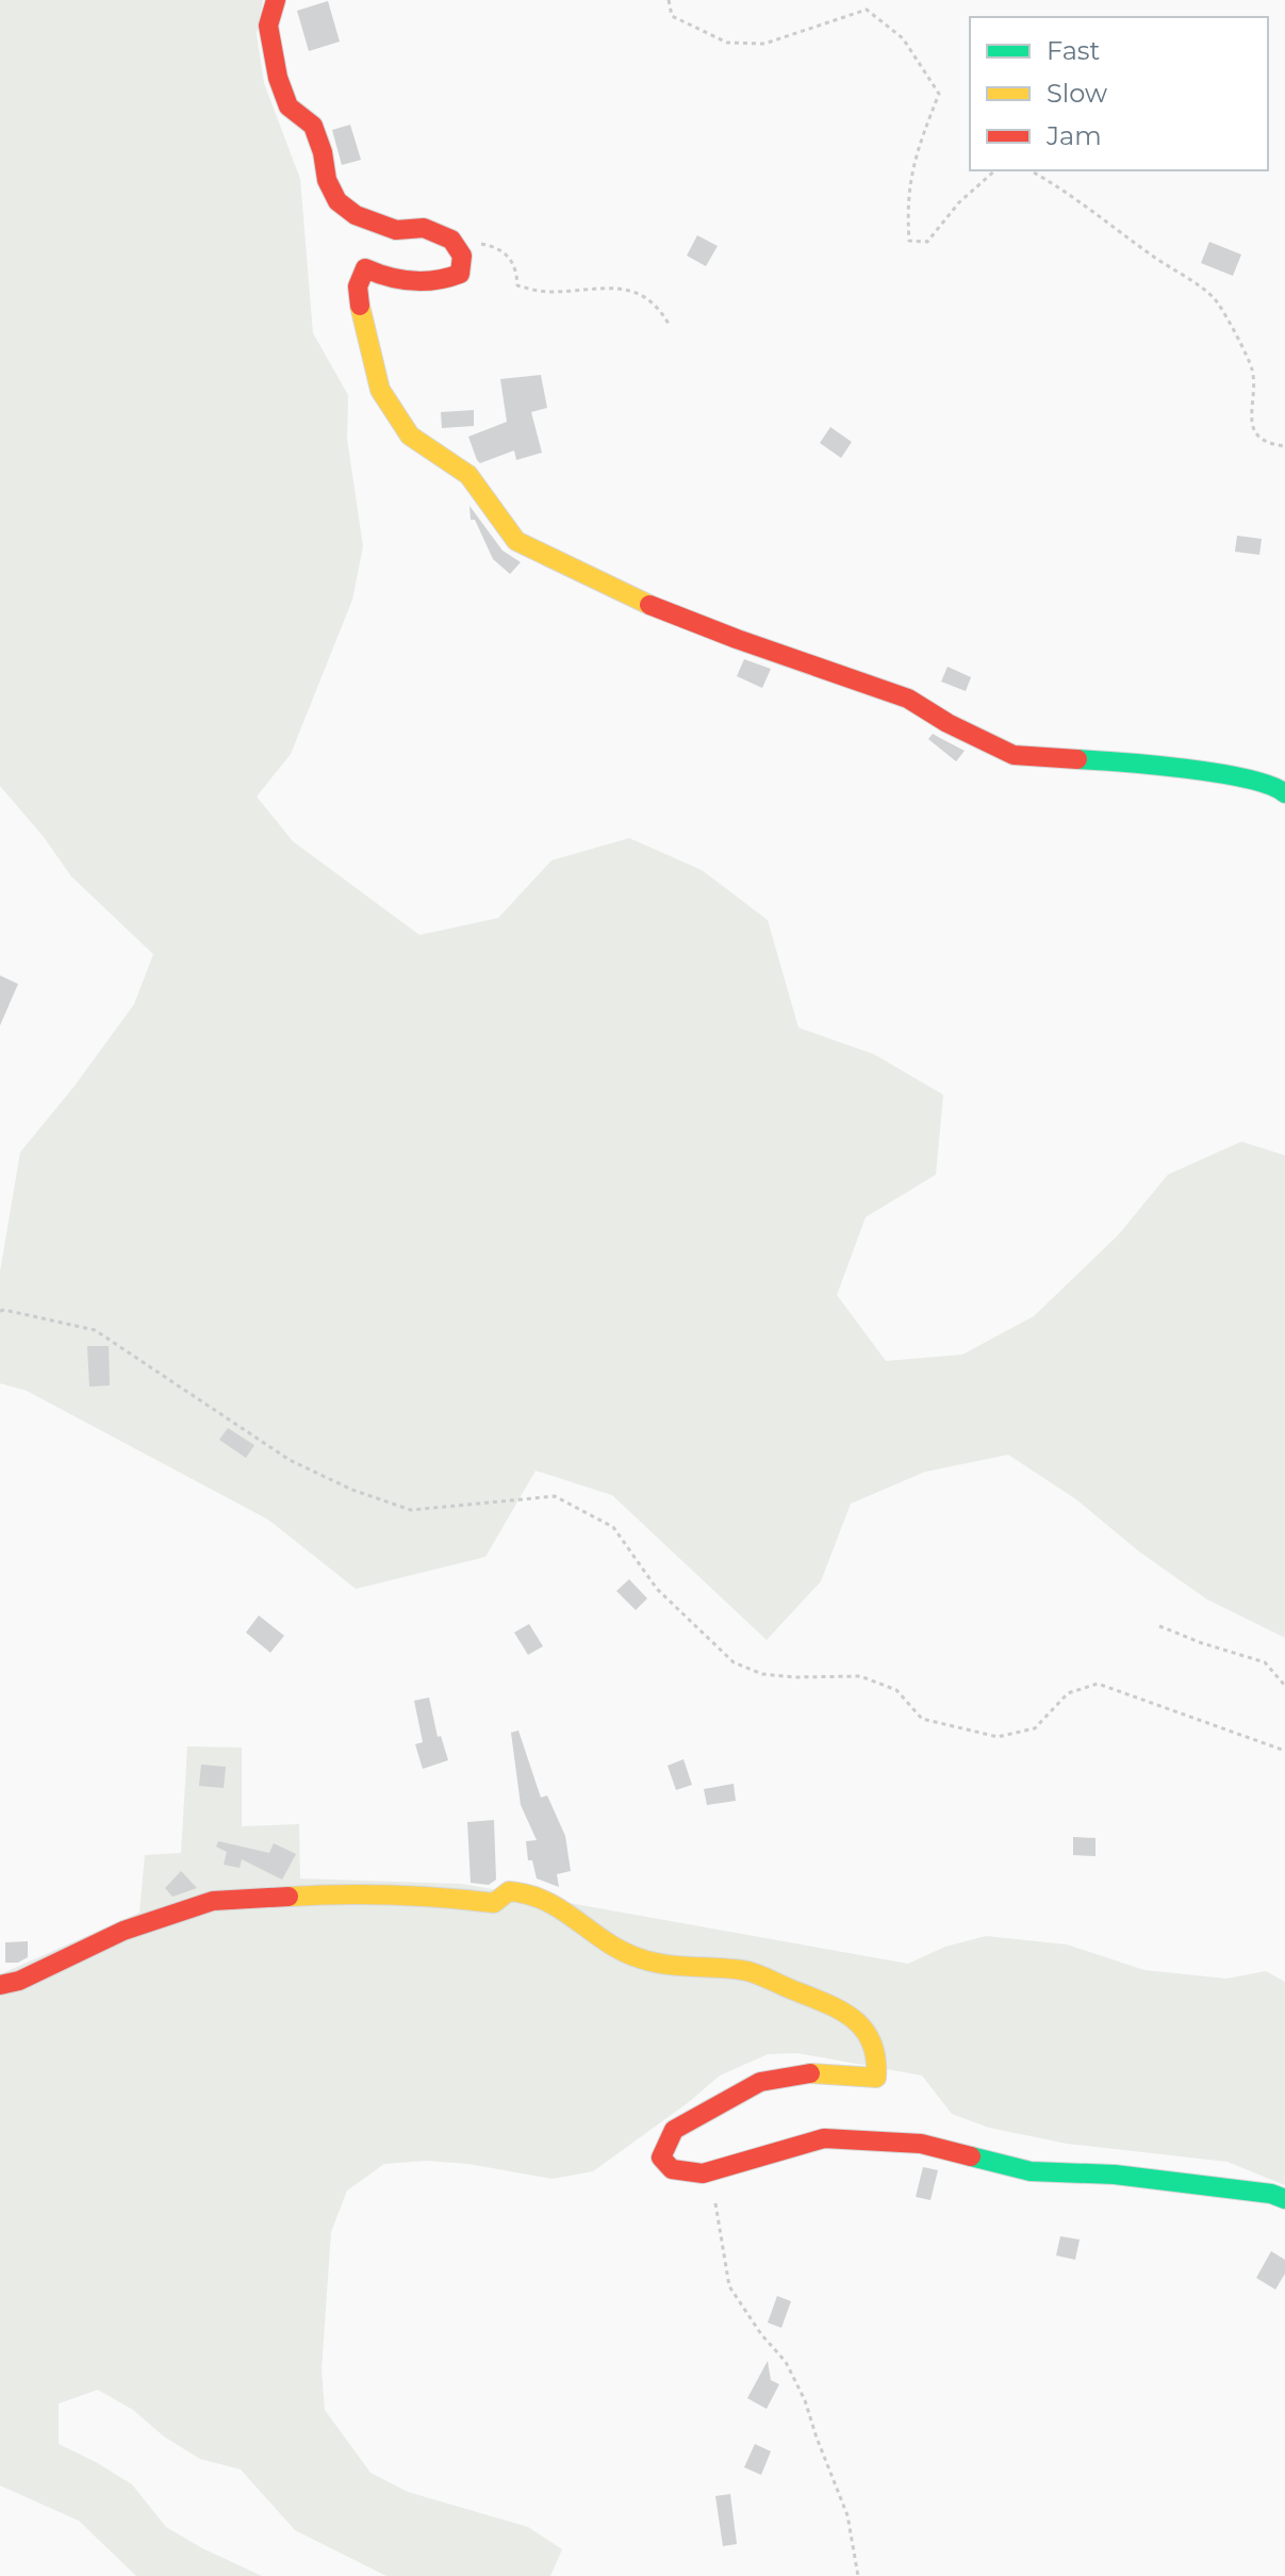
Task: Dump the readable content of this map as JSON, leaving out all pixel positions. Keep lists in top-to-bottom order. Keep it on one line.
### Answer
{"legend":["Fast","Slow","Jam"]}
